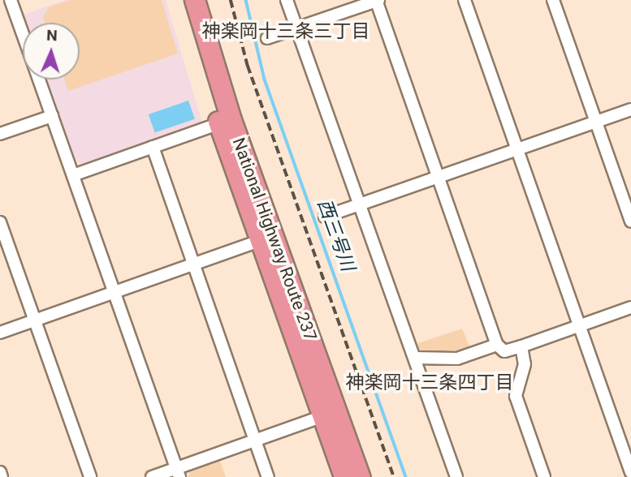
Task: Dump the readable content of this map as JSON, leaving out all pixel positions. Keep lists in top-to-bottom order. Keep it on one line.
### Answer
{"streets":{"highway":["National Highway Route 237"]},"districts":["神楽岡十三条三丁目","神楽岡十三条四丁目"],"water":["西三号川"],"north":"top"}
